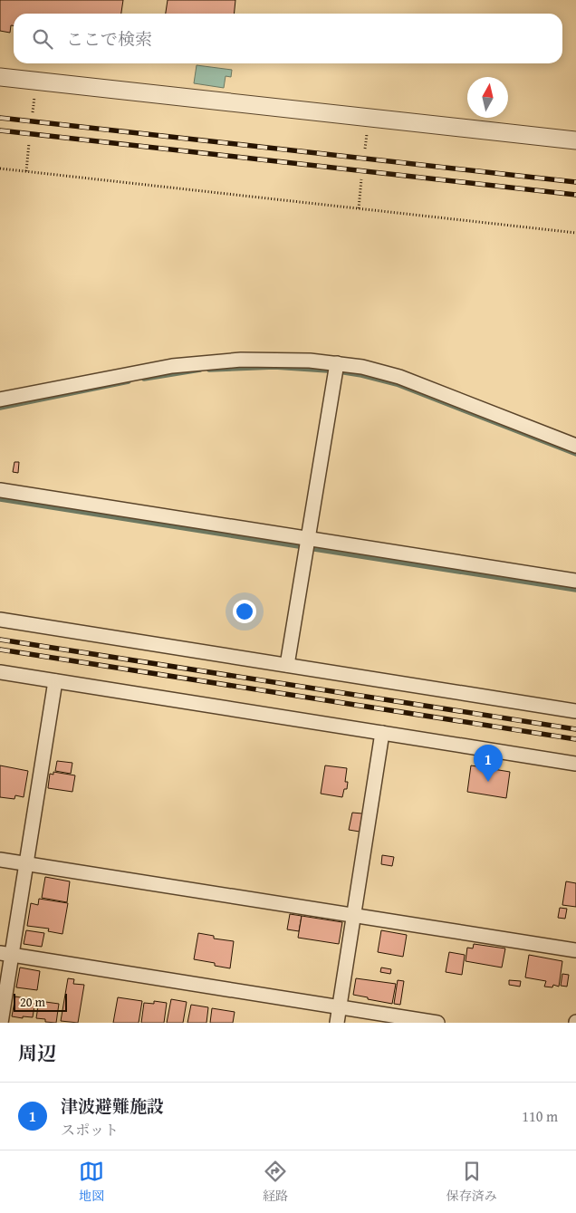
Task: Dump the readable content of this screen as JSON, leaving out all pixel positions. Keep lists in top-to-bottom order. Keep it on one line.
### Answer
{"scale_bar":"20 m","north":"top","page":{"search":"ここで検索","pins":"1","scale":"20 m","heading":"周辺","list":[{"mark":"1","name":"津波避難施設","note":"スポット","value":"110 m"}],"nav":["地図","経路","保存済み"]}}
